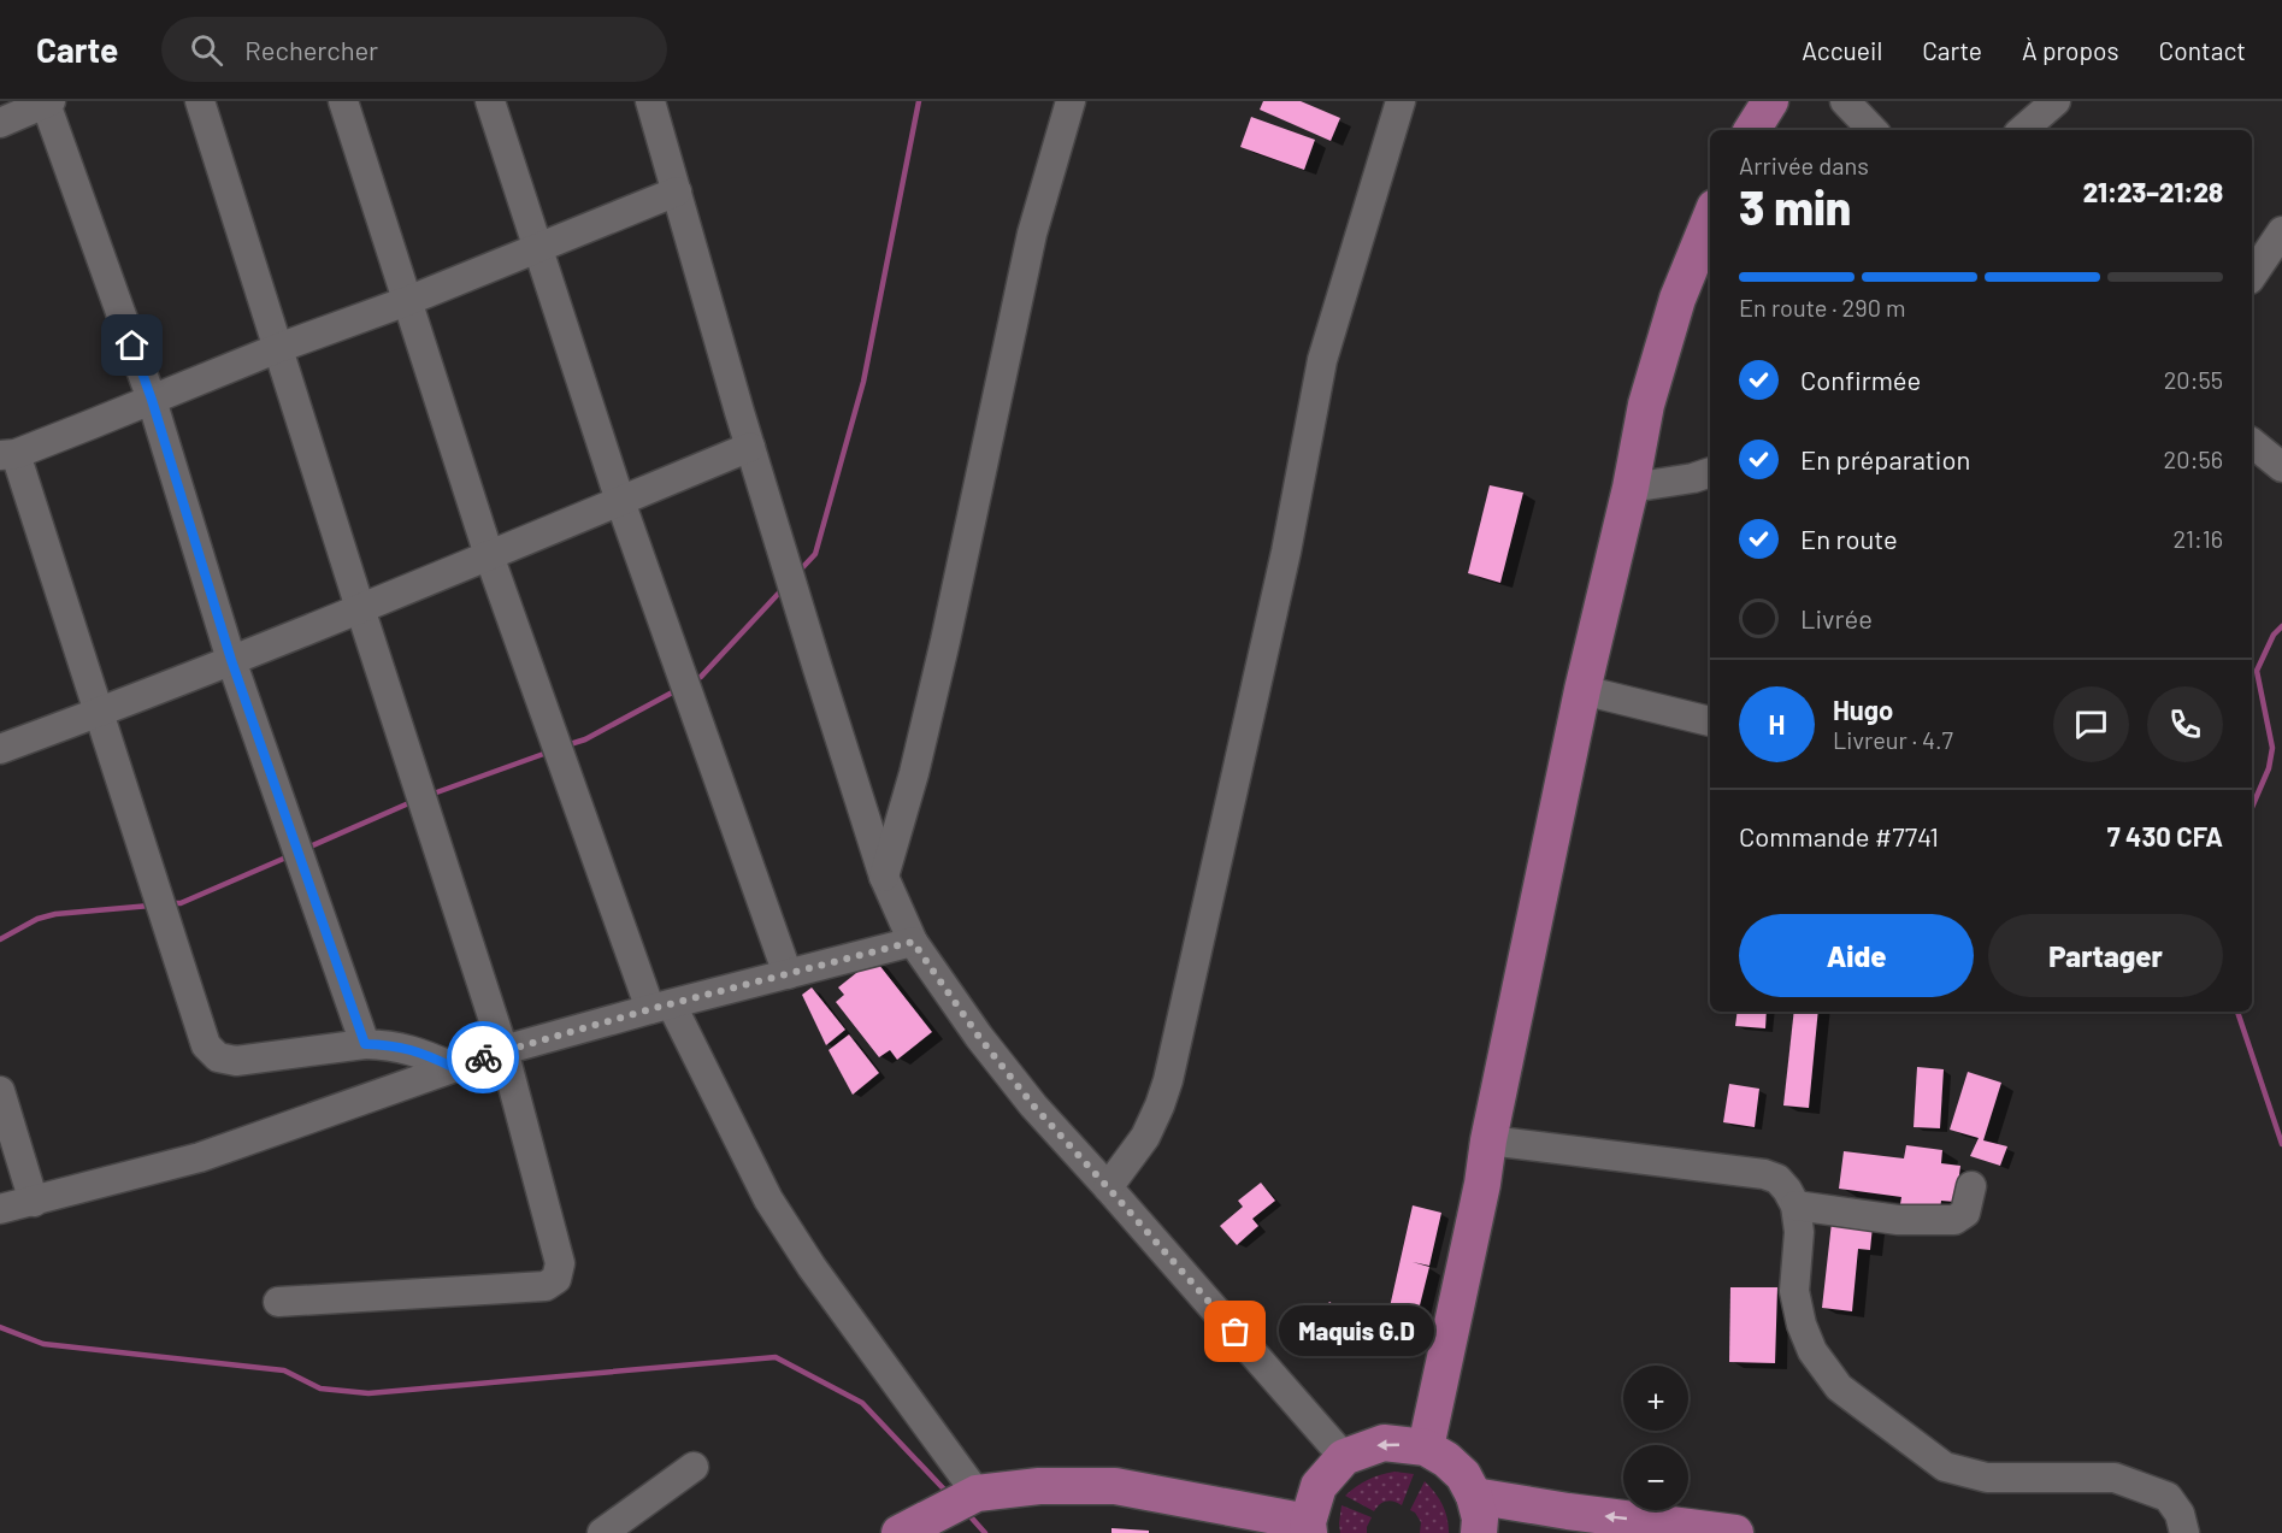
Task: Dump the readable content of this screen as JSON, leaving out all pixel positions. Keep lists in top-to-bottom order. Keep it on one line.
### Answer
{"places":["Maquis G.D"],"page":{"header":"Carte","search":"Rechercher","nav":["Accueil","Carte","À propos","Contact"],"heading":["3 min","Arrivée dans","21:23–21:28"],"panel":["Hugo","Livreur · 4.7","Commande #7741","7 430 CFA"],"bar":"En route · 290 m","list":[["Confirmée","20:55"],["En préparation","20:56"],["En route","21:16"],"Livrée"],"round":"H","buttons":["Aide","Partager"],"bubble":"Maquis G.D","map_buttons":["+","−"]}}
